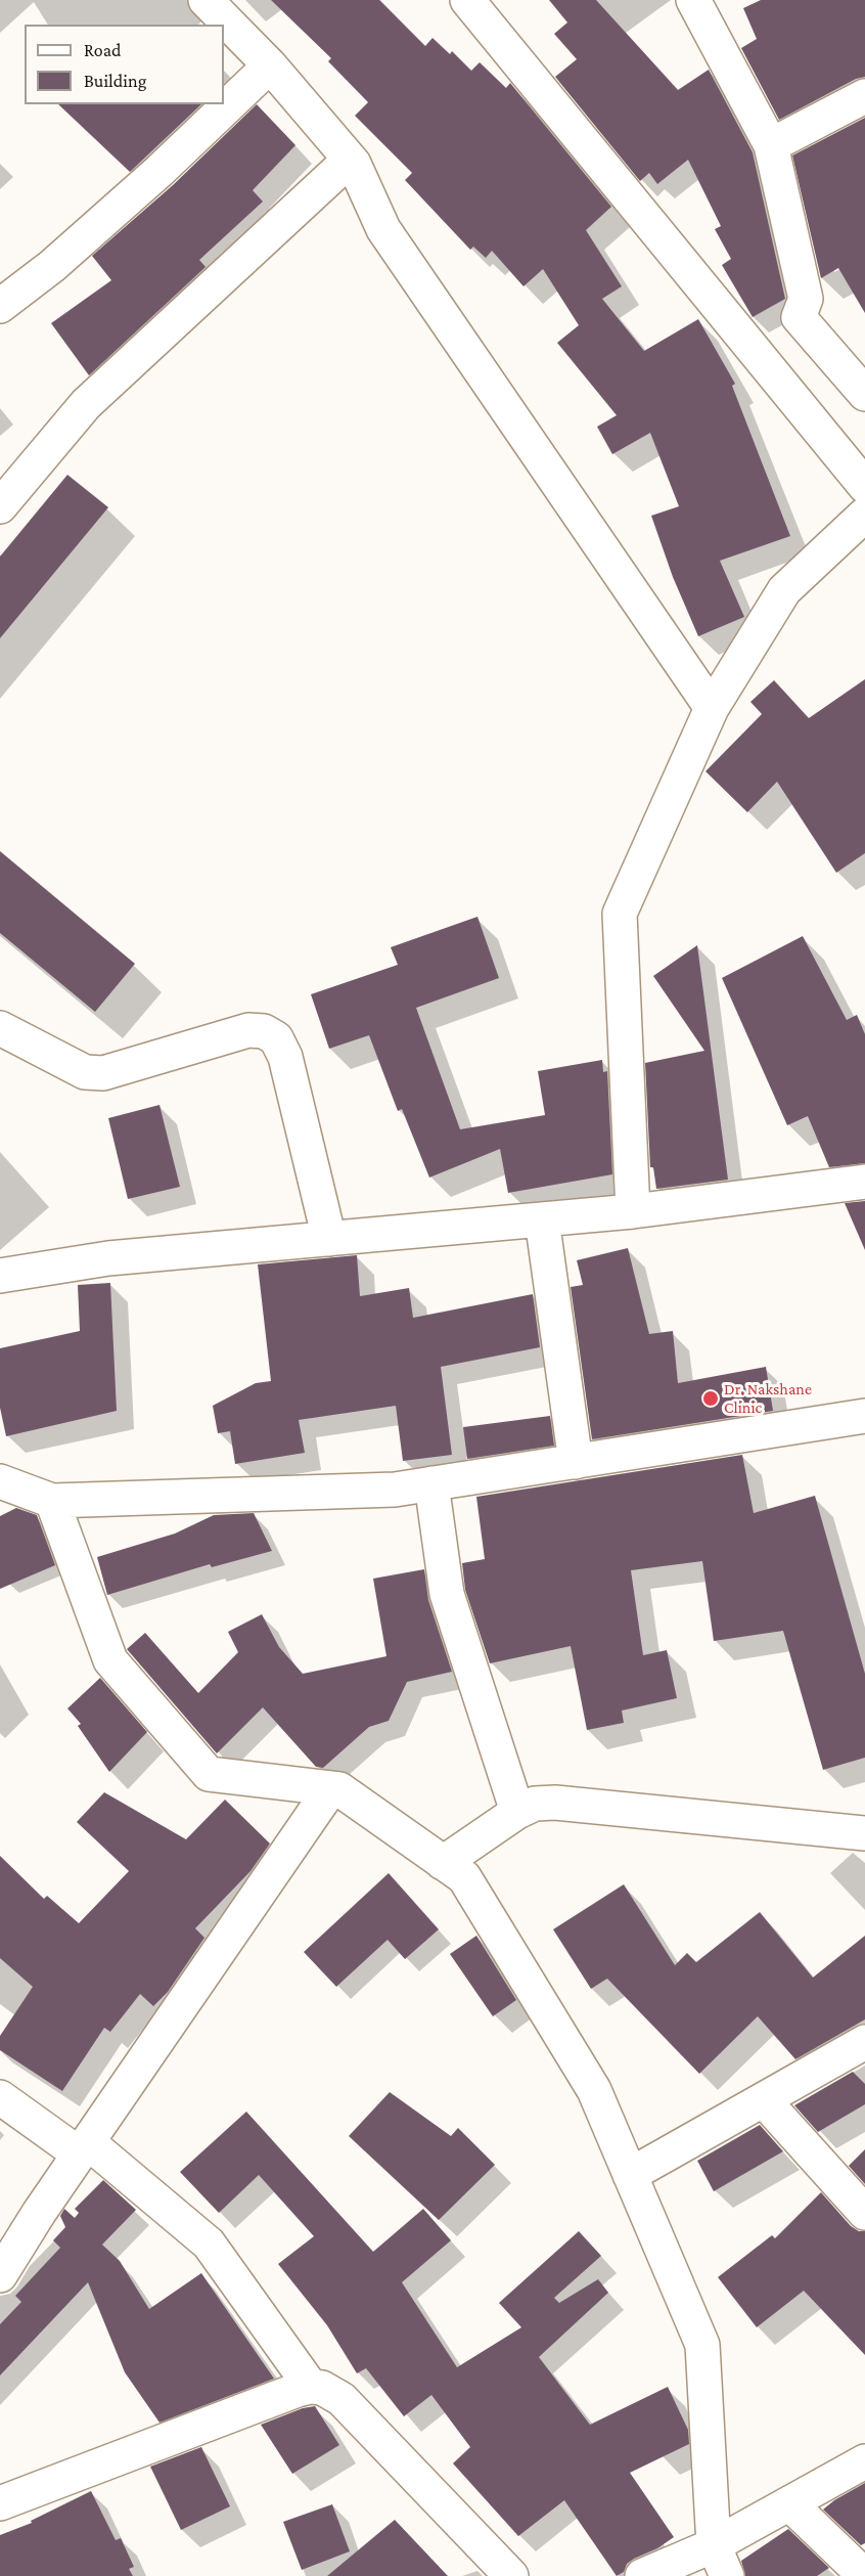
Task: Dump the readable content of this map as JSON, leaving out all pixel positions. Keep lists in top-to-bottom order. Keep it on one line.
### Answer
{"places":["Dr. Nakshane Clinic"],"legend":["Road","Building"]}
